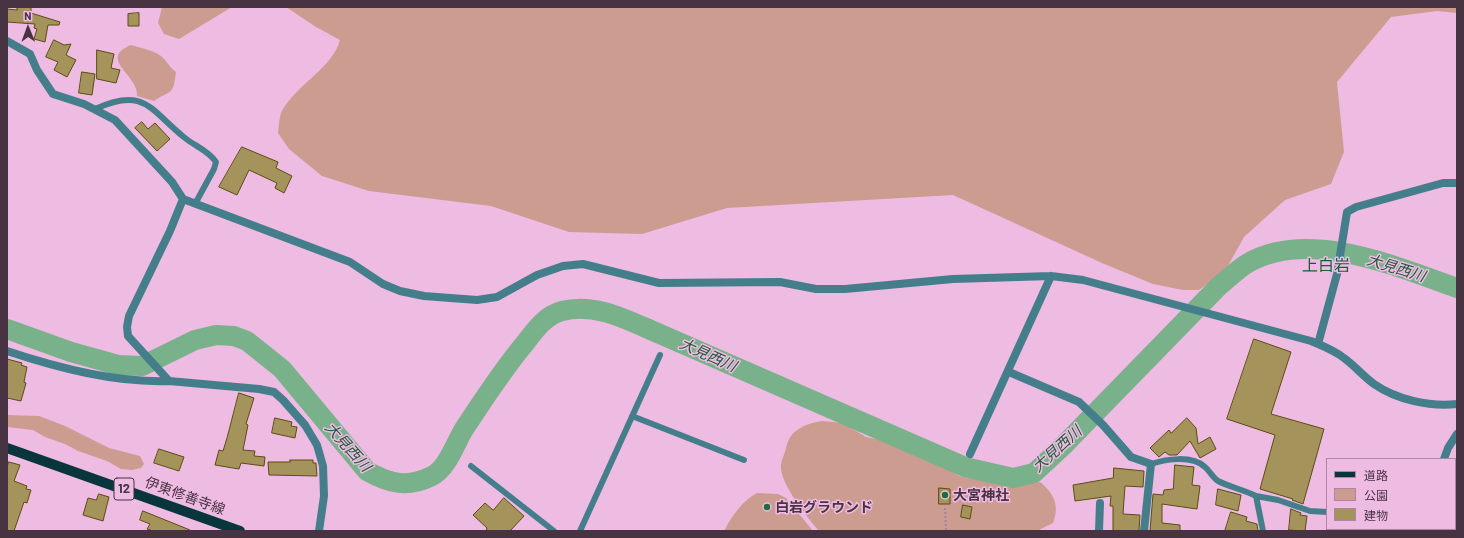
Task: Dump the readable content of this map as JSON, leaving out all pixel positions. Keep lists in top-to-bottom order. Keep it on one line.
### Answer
{"streets":{"main road":["12","伊東修善寺線"]},"districts":["上白岩"],"water":["大見西川"],"places":["大宮神社","白岩グラウンド"],"legend":["道路","公園","建物"],"north":"top"}
